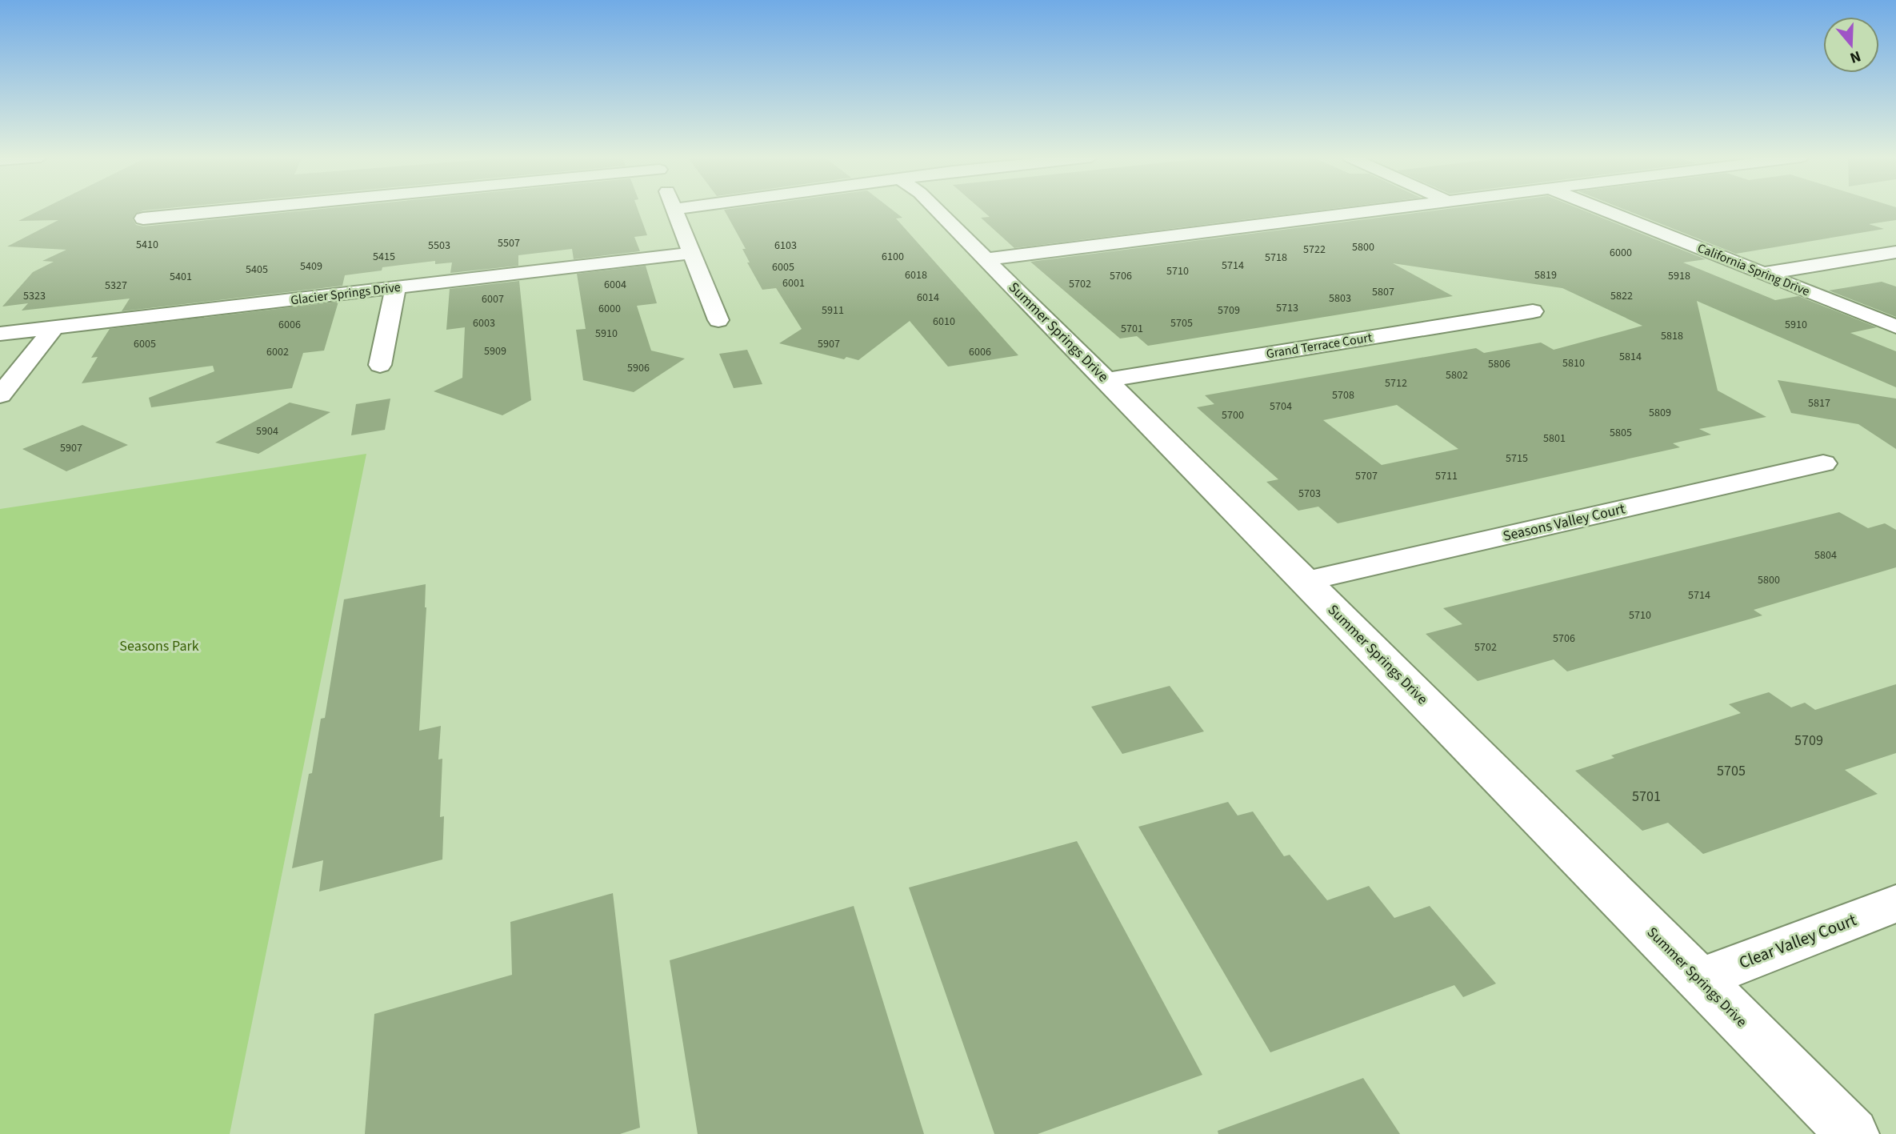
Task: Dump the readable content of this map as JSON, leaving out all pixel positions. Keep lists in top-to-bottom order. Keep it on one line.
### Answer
{"streets":{"street":["California Spring Drive","Glacier Springs Drive","Summer Springs Drive","Grand Terrace Court","Seasons Valley Court","Clear Valley Court"]},"crossings":[["Summer Springs Drive","Grand Terrace Court"],["Summer Springs Drive","Seasons Valley Court"],["Summer Springs Drive","Clear Valley Court"]],"parks":["Seasons Park"],"house_numbers":["5507","5410","5503","6103","5800","5722","6000","5415","6100","5718","5714","5409","6005","5405","5710","6018","5819","5706","5918","5401","6001","5702","6004","5327","5807","5323","5822","6014","5803","6007","5713","6000","5911","5709","6010","6003","5705","6006","5910","5701","5910","5818","6005","5907","5909","6002","6006","5814","5810","5806","5906","5802","5712","5708","5817","5704","5809","5700","5904","5805","5801","5907","5715","5707","5711","5703","5804","5800","5714","5710","5706","5702","5709","5705","5701"],"north":"bottom"}
